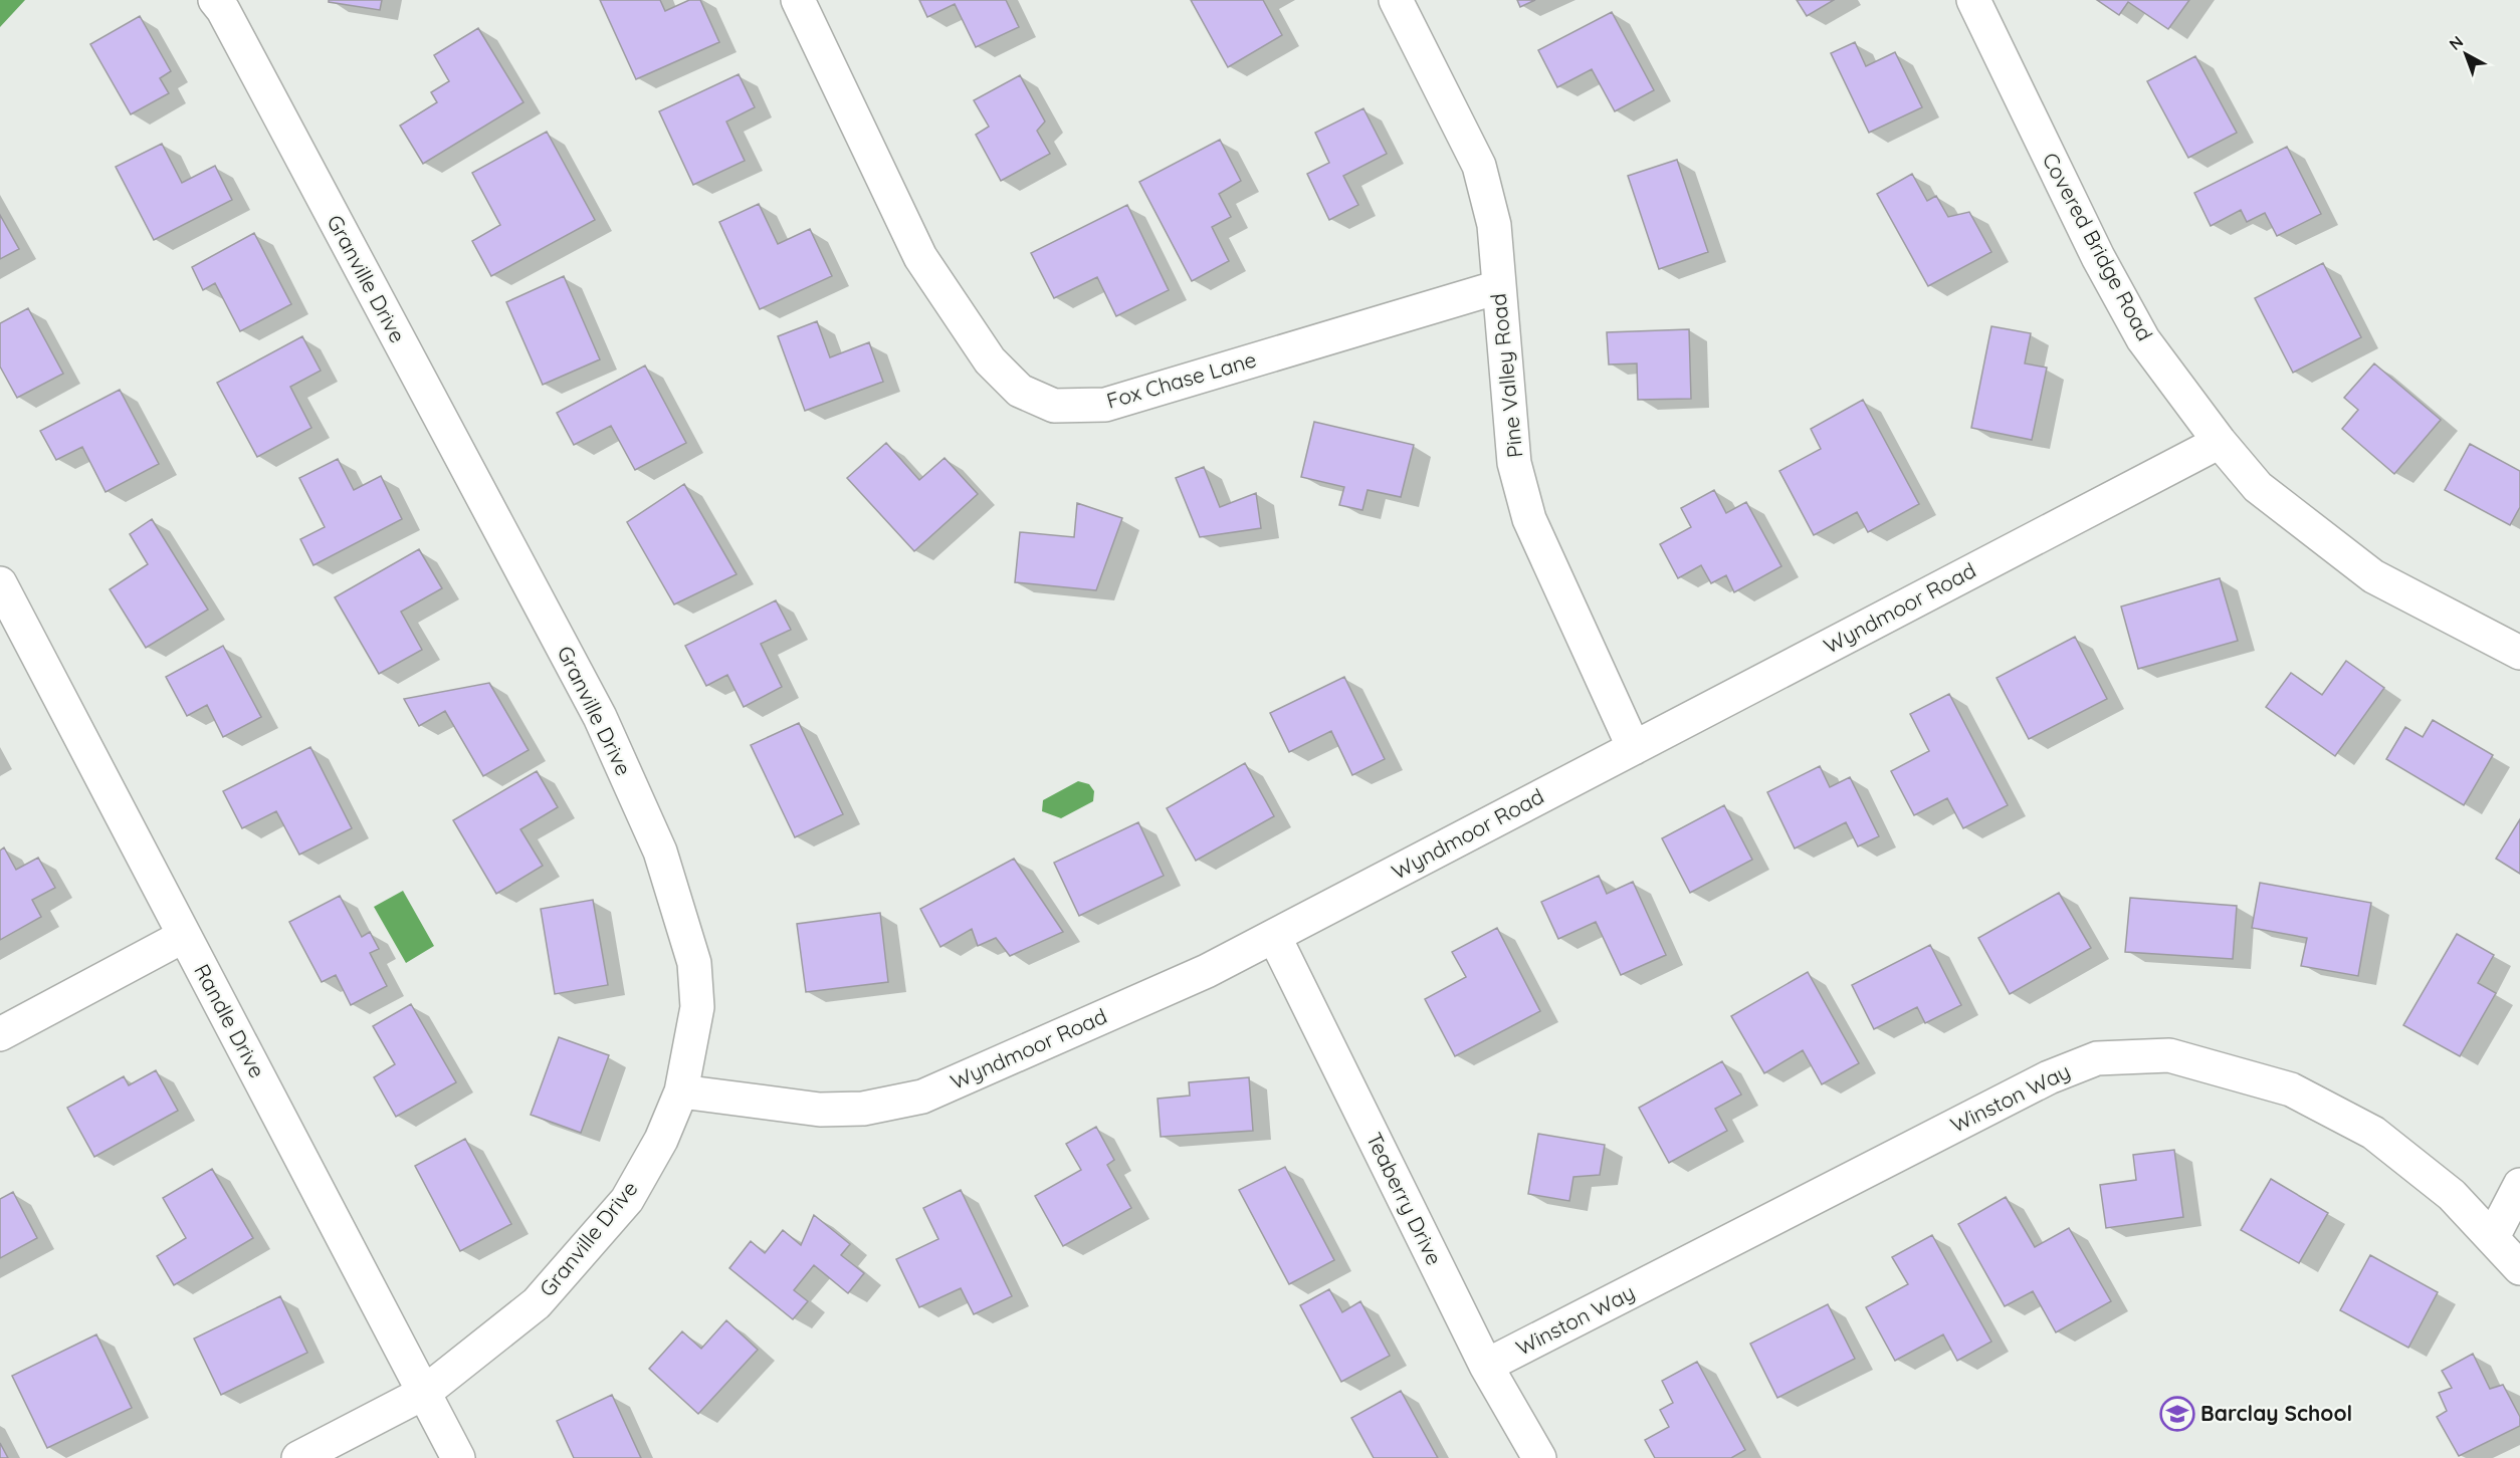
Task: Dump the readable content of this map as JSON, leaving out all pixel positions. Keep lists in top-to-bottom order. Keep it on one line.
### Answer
{"streets":{"street":["Covered Bridge Road","Granville Drive","Pine Valley Road","Fox Chase Lane","Wyndmoor Road","Randle Drive","Winston Way","Teaberry Drive"]},"crossings":[["Covered Bridge Road","Wyndmoor Road"],["Granville Drive","Wyndmoor Road"],["Granville Drive","Randle Drive"],["Pine Valley Road","Fox Chase Lane"],["Pine Valley Road","Wyndmoor Road"],["Wyndmoor Road","Teaberry Drive"],["Winston Way","Teaberry Drive"]],"places":{"school or university":["Barclay School"]},"north":"top left"}
